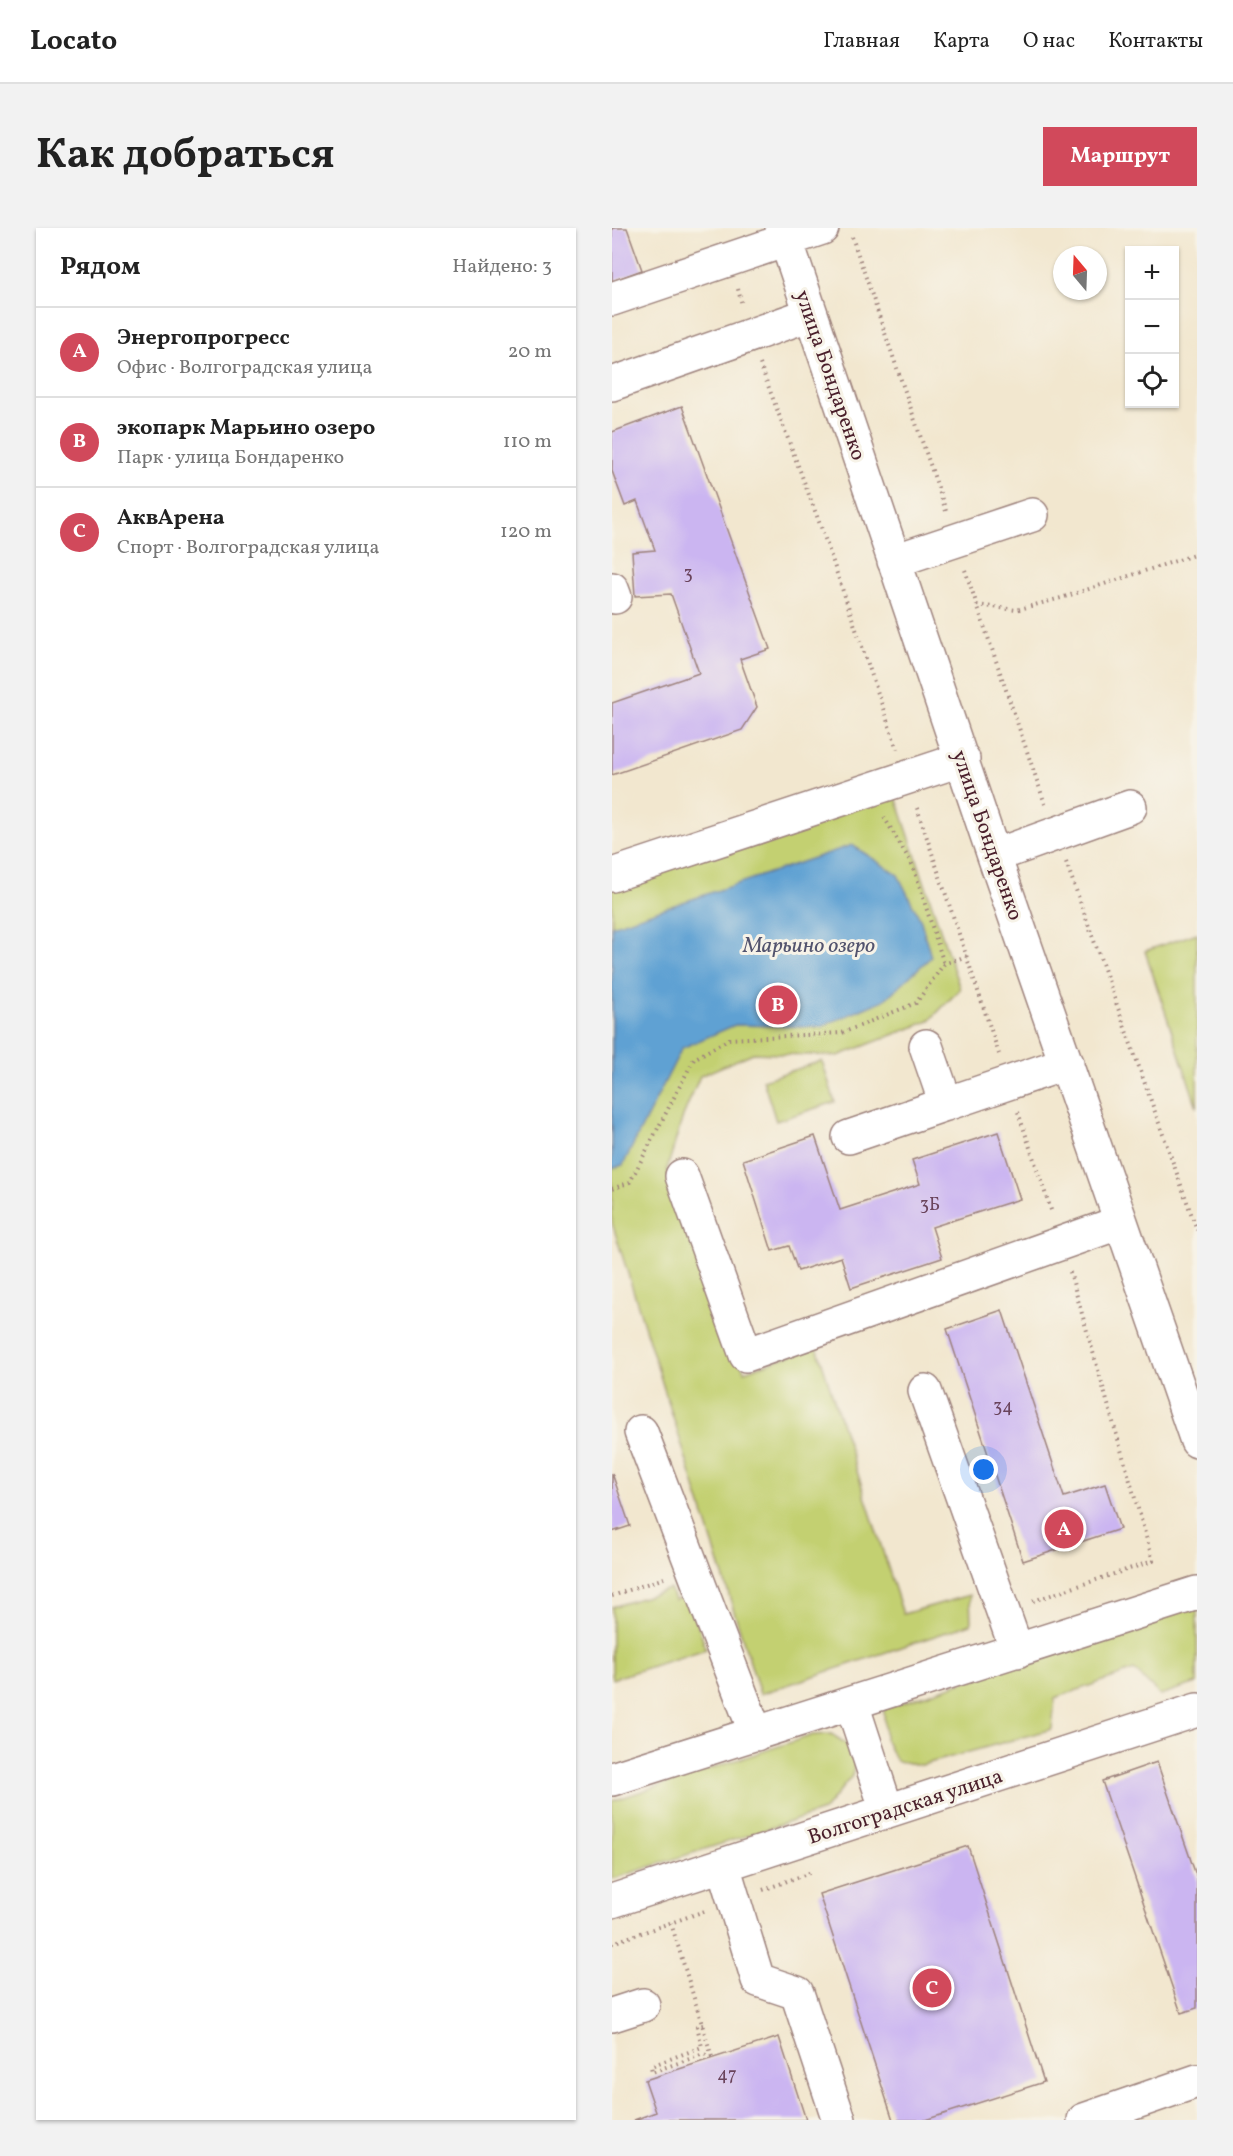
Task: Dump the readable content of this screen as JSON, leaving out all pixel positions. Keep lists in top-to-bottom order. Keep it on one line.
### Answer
{"streets":{"street":["улица Бондаренко","Волгоградская улица"]},"water":["Марьино озеро"],"house_numbers":["3","3Б","34","47"],"north":"top","page":{"header":"Locato","nav":["Главная","Карта","О нас","Контакты"],"title":"Как добраться","buttons":"Маршрут","heading":["Рядом","Найдено: 3"],"map_buttons":["+","−"],"list":[{"mark":"A","name":"Энергопрогресс","note":"Офис · Волгоградская улица","value":"20 m"},{"mark":"B","name":"экопарк Марьино озеро","note":"Парк · улица Бондаренко","value":"110 m"},{"mark":"C","name":"АквАрена","note":"Спорт · Волгоградская улица","value":"120 m"}],"pins":["B","A","C"]}}
